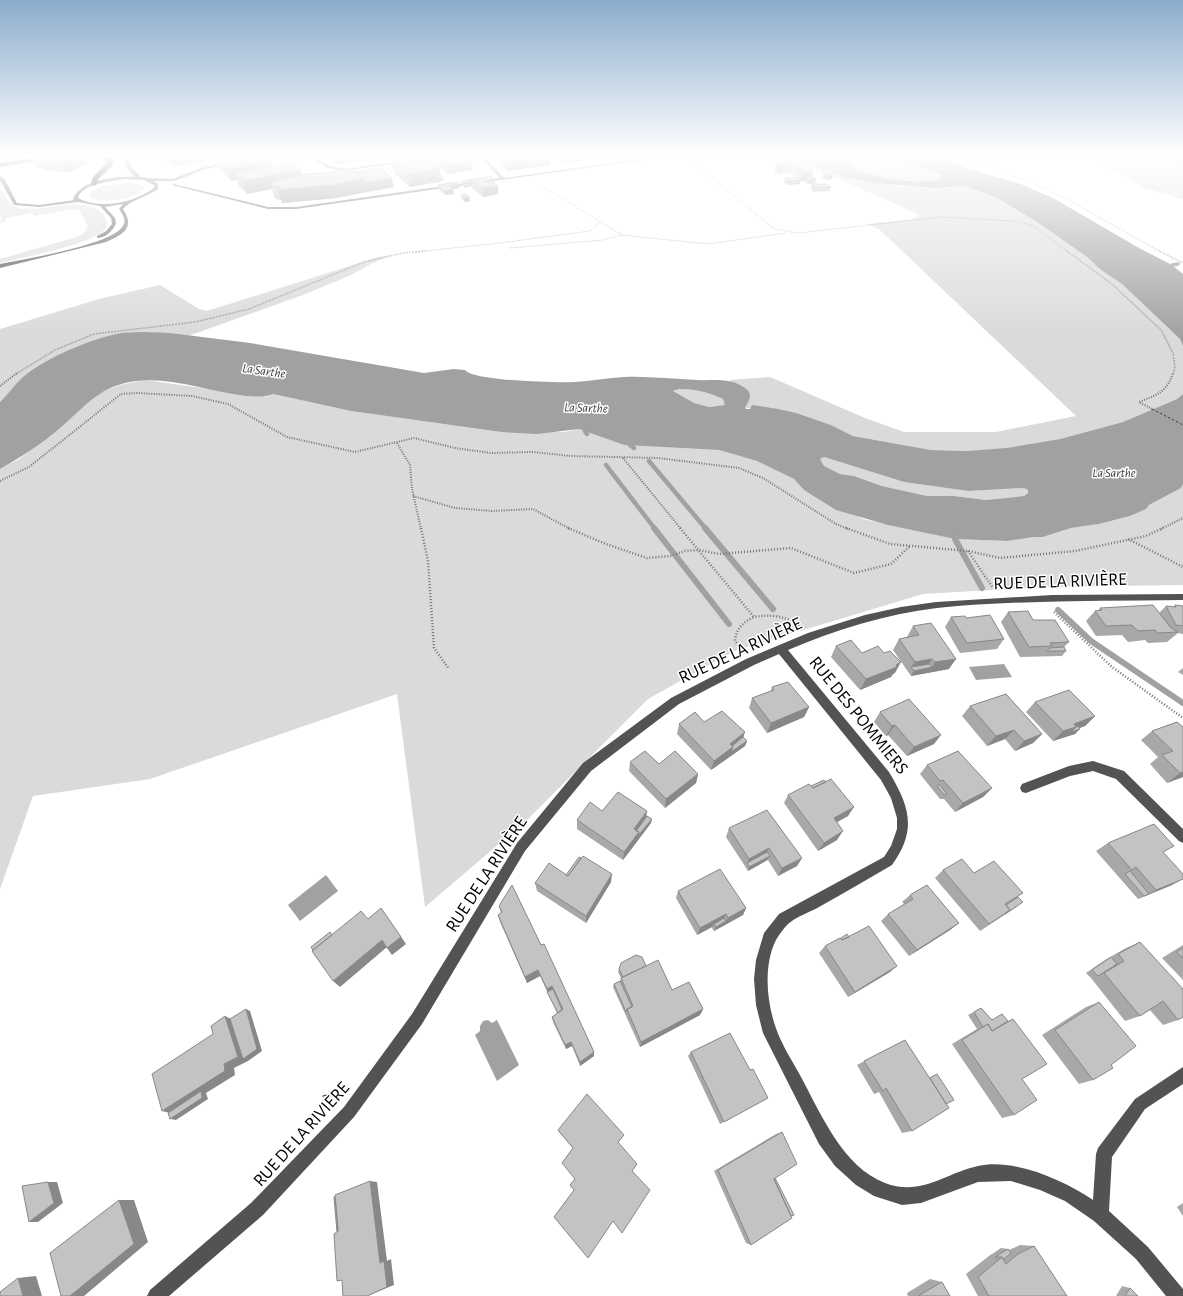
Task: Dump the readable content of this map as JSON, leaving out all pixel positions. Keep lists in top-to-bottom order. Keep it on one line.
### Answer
{"streets":{"street":["RUE DE LA RIVIÈRE","RUE DES POMMIERS"]},"crossings":[["RUE DE LA RIVIÈRE","RUE DES POMMIERS"]],"water":["La Sarthe"]}
